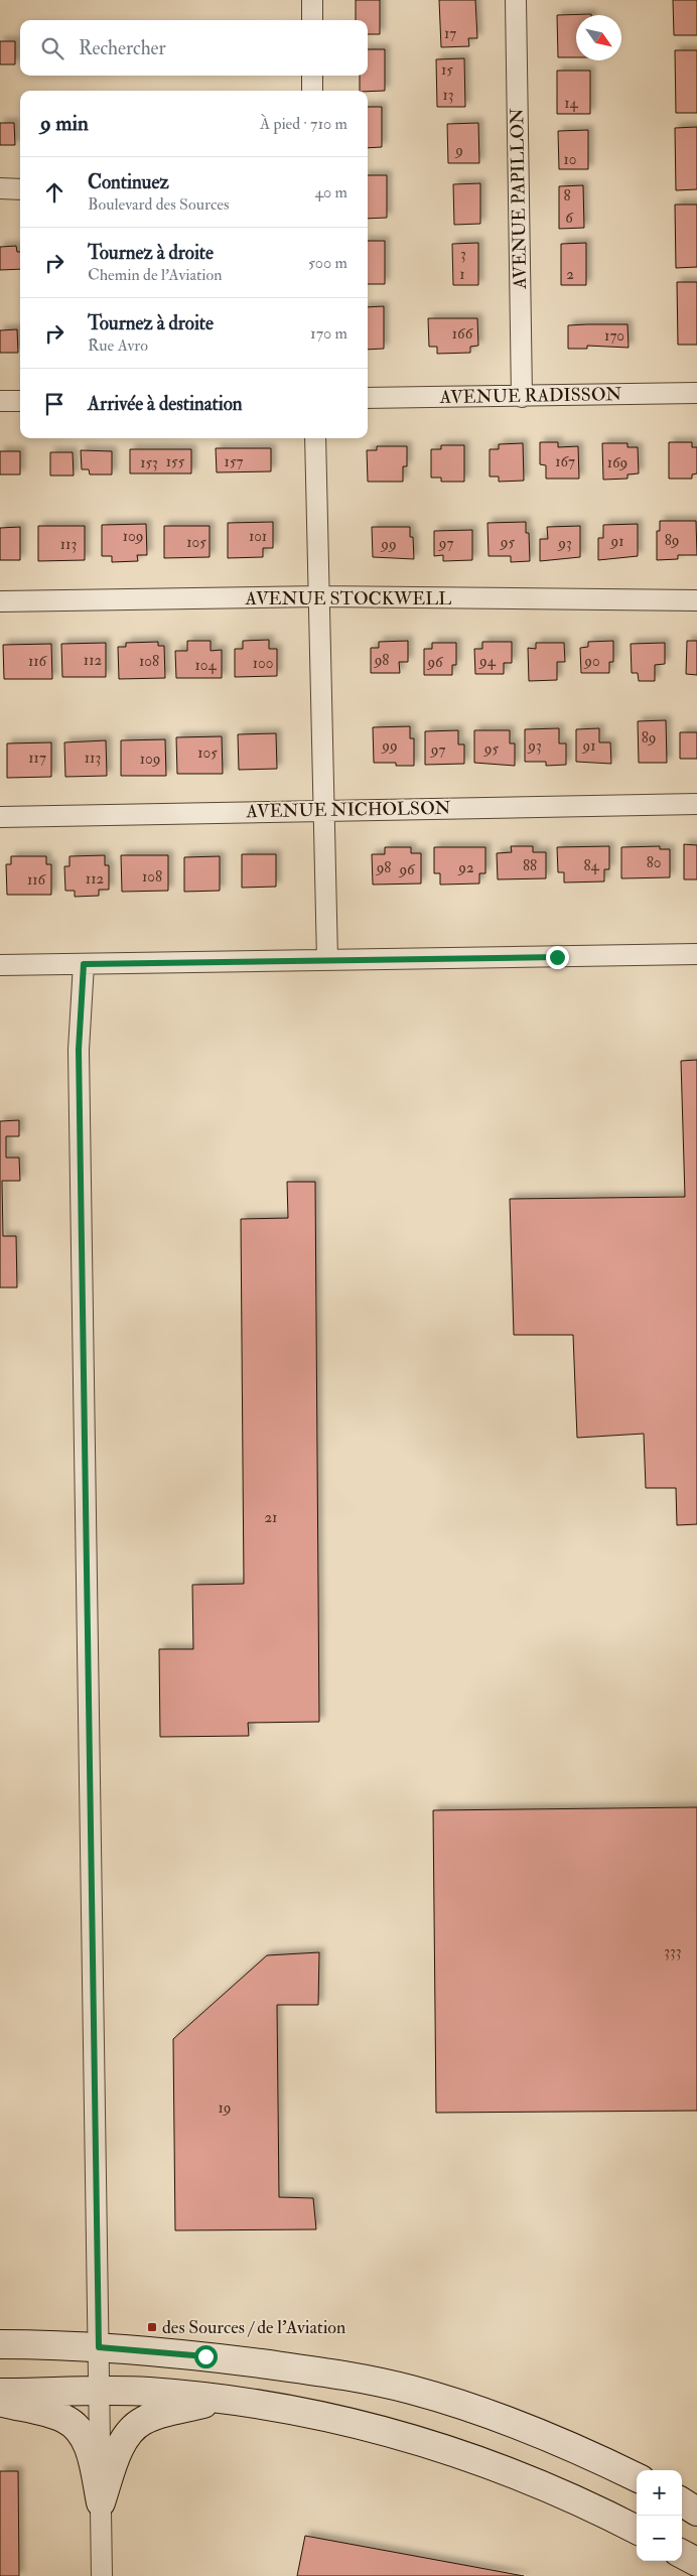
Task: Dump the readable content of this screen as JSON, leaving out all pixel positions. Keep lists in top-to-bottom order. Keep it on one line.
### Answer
{"streets":{"street":["AVENUE PAPILLON","AVENUE RADISSON","AVENUE STOCKWELL","AVENUE NICHOLSON"]},"crossings":[["AVENUE PAPILLON","AVENUE RADISSON"]],"places":{"transit":["des Sources / de l'Aviation"]},"house_numbers":["17","15","13","14","9","10","8","6","3","1","2","166","170","155","157","167","153","169","109","101","89","91","105","95","97","93","113","99","112","98","116","108","94","90","96","100","104","89","99","93","91","95","97","105","117","113","109","80","88","84","98","92","96","108","112","116","21","333","19"],"north":"bottom right","page":{"search":"Rechercher","heading":["9 min","À pied · 710 m"],"list":[["Continuez","Boulevard des Sources","40 m"],["Tournez à droite","Chemin de l'Aviation","500 m"],["Tournez à droite","Rue Avro","170 m"],"Arrivée à destination"],"map_buttons":["+","−"]}}
